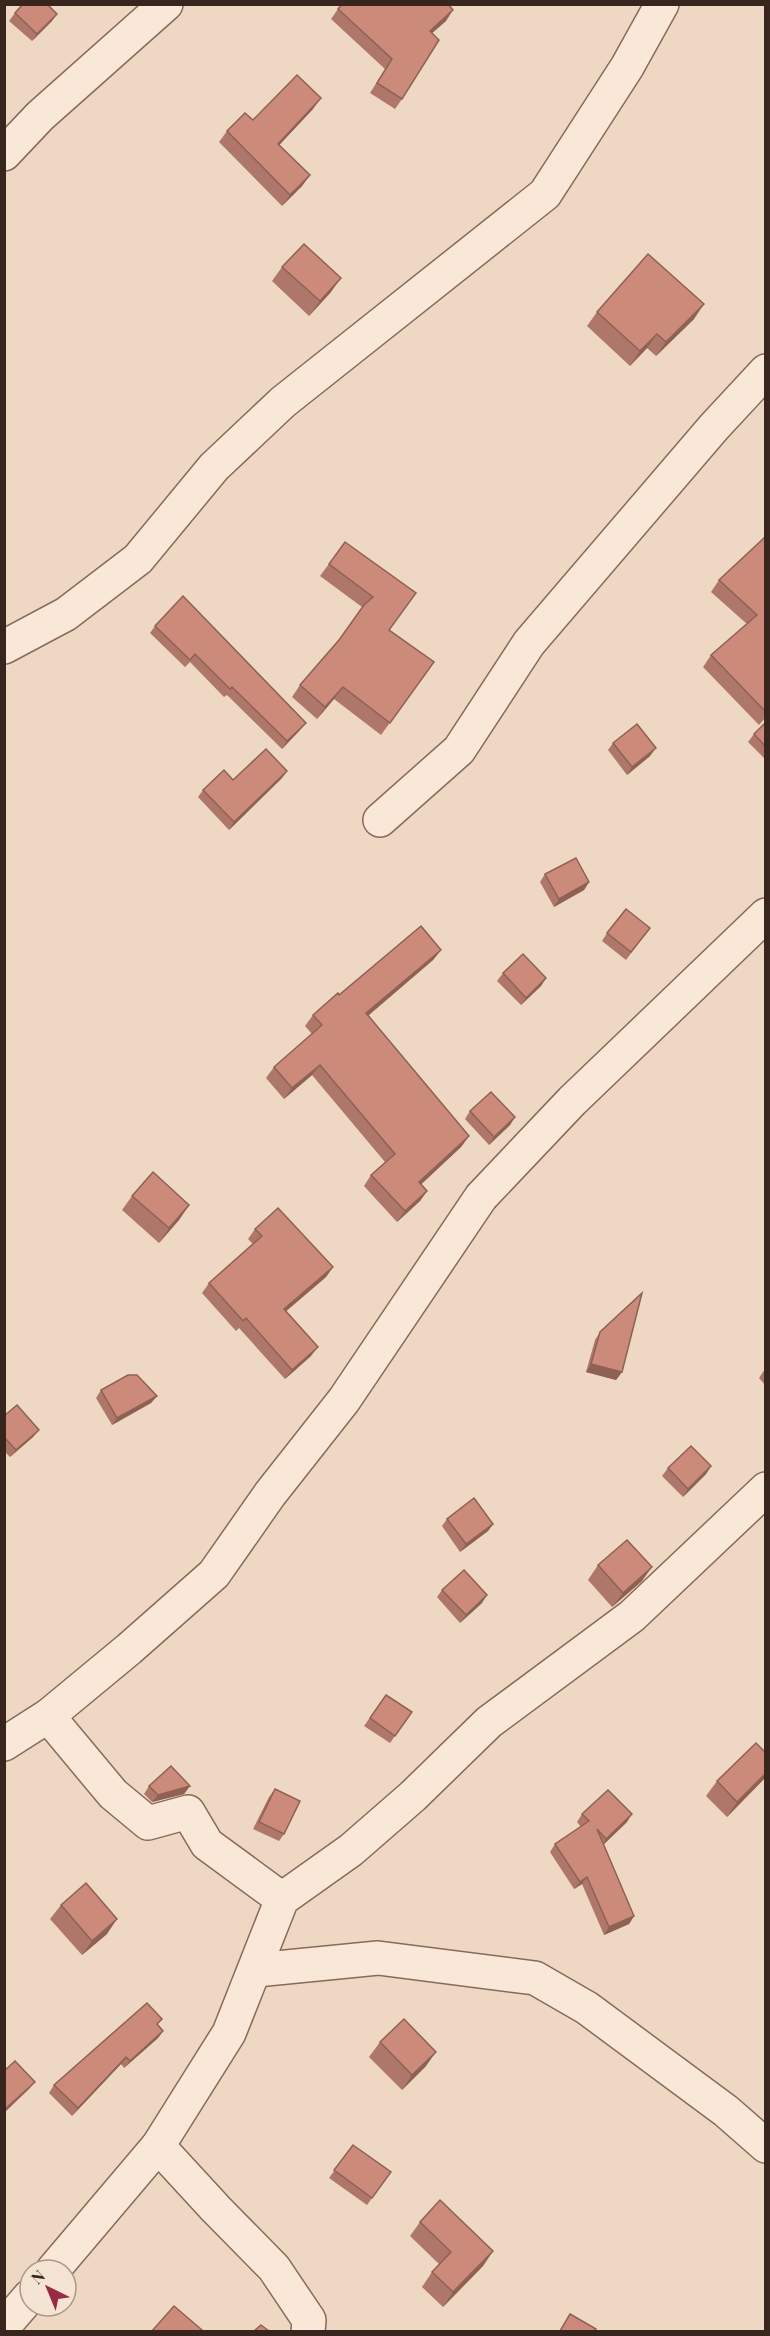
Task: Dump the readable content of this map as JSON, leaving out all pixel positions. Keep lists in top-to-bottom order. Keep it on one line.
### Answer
{"north":"top left"}
